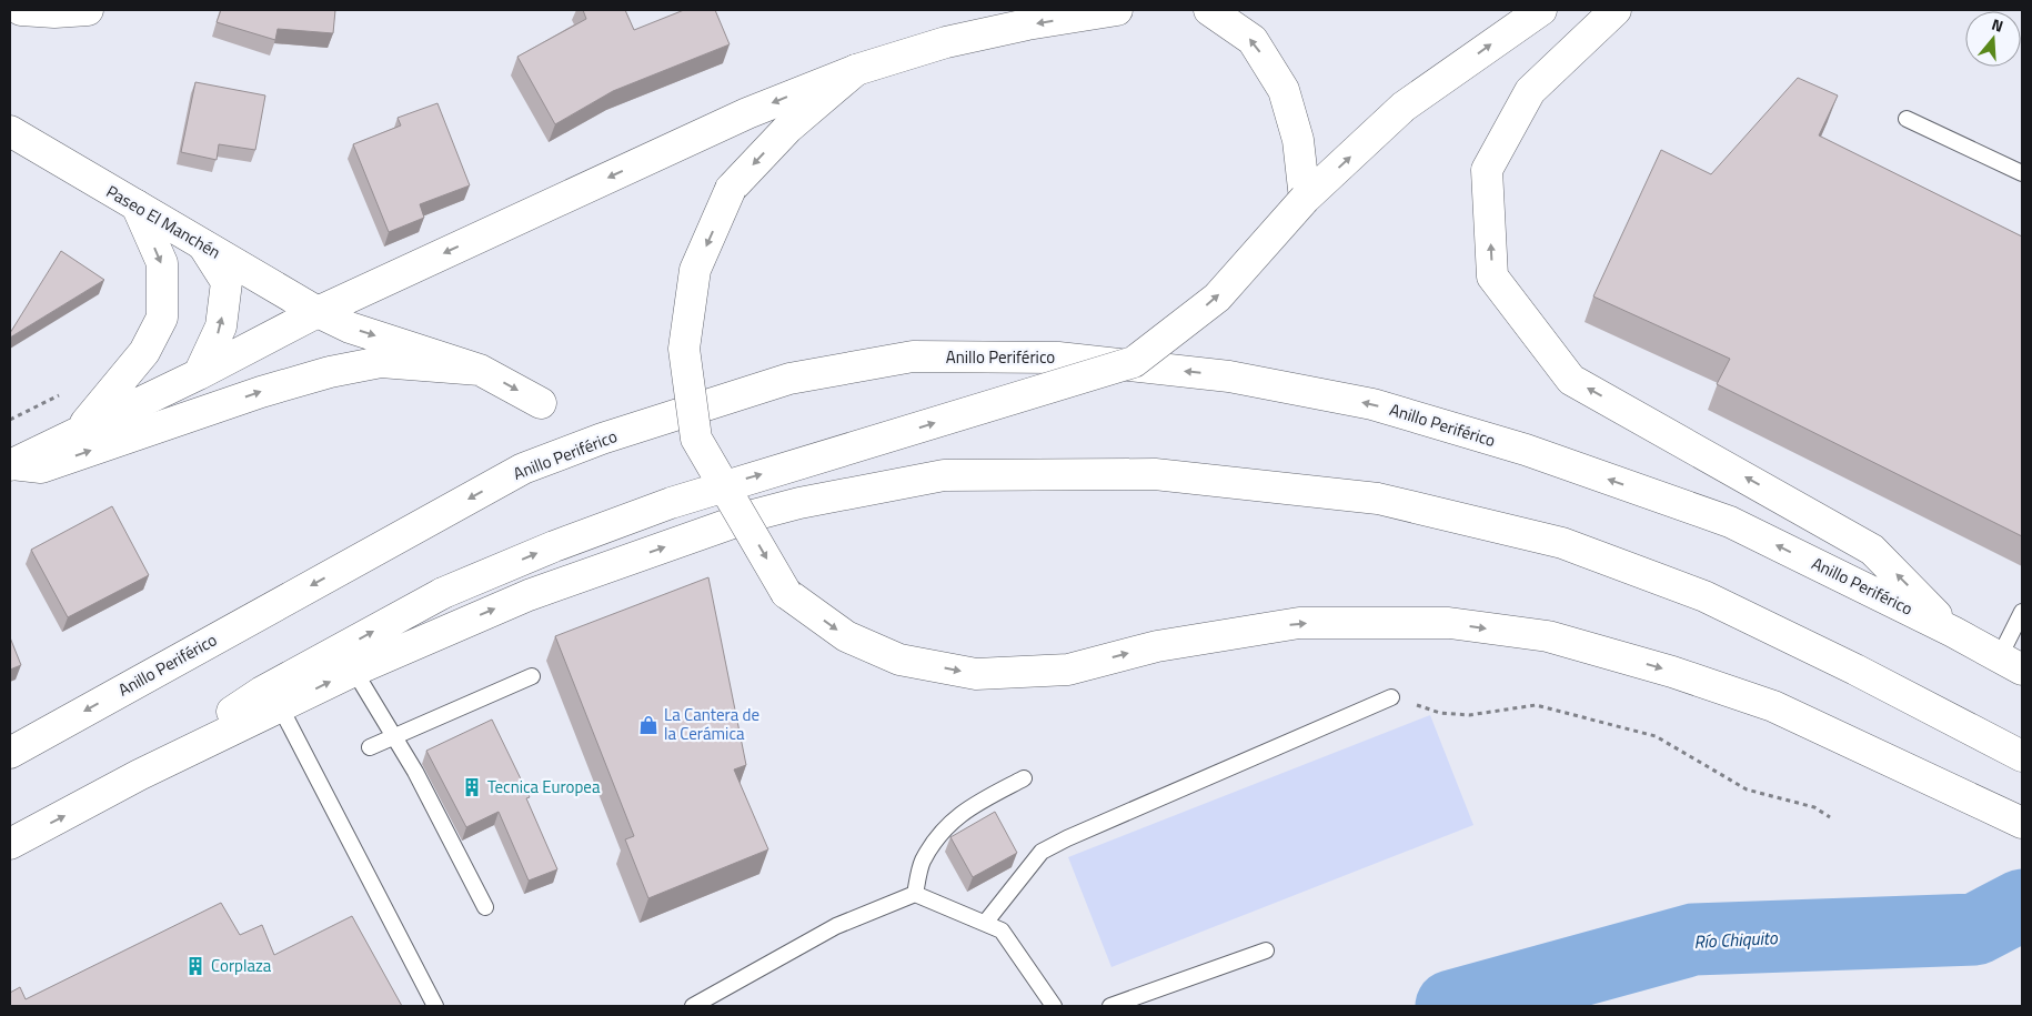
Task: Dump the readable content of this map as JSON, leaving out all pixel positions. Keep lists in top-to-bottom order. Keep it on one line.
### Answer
{"streets":{"main road":["Paseo El Manchén","Anillo Periférico"]},"water":["Río Chiquito"],"places":{"shop":["La Cantera de la Cerámica"],"building":["Tecnica Europea","Corplaza"]},"north":"top"}
